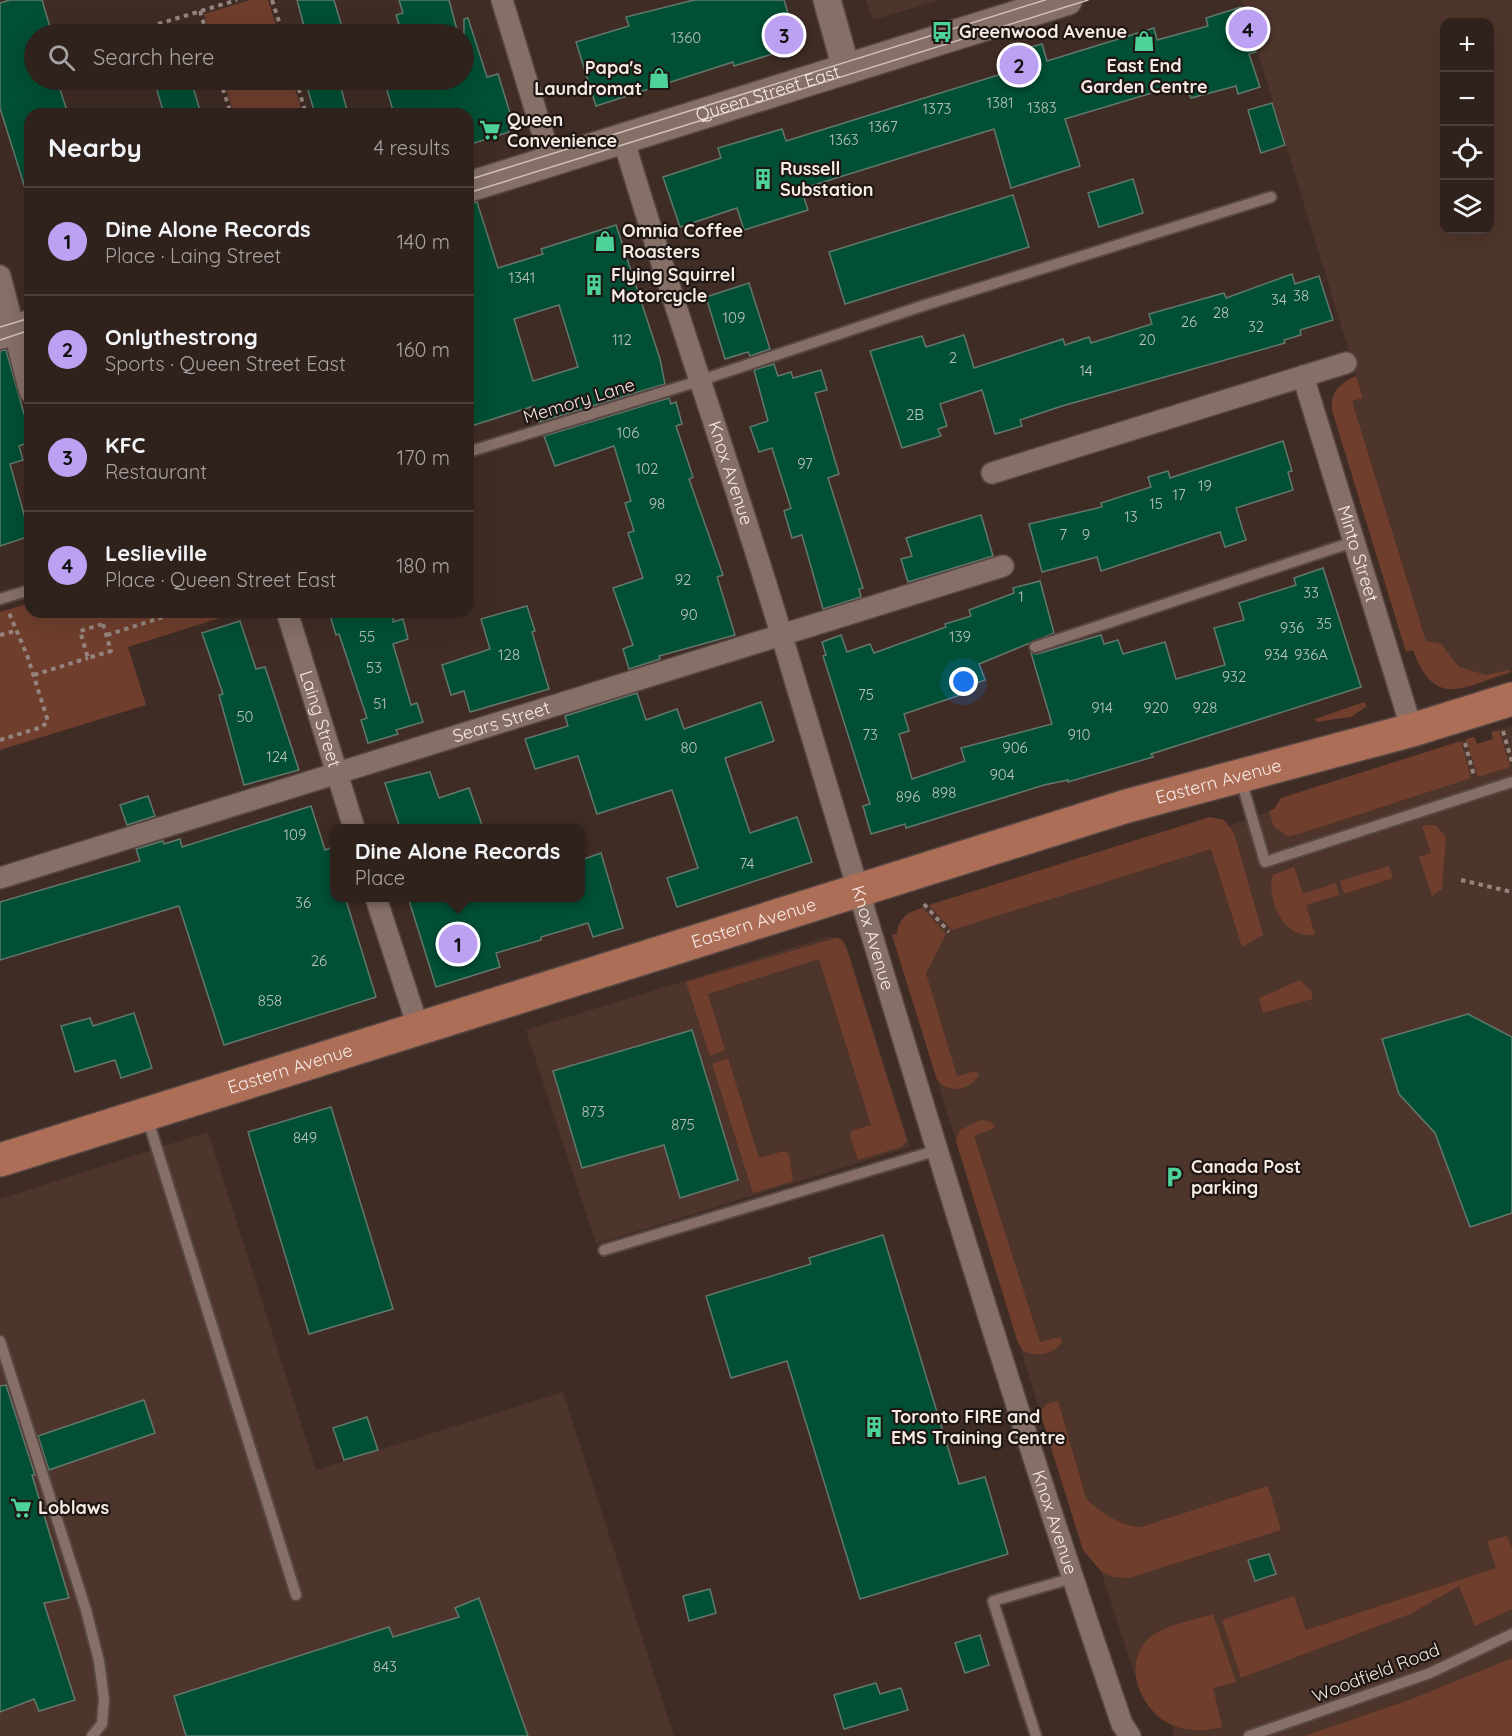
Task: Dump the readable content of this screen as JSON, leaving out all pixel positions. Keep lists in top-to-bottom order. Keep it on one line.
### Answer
{"streets":{"main road":["Queen Street East","Eastern Avenue"],"street":["Knox Avenue","Minto Street","Laing Street","Sears Street"],"lane":["Memory Lane","Woodfield Road"]},"crossings":[["Queen Street East","Knox Avenue"],["Memory Lane","Knox Avenue"],["Knox Avenue","Sears Street"],["Knox Avenue","Eastern Avenue"],["Minto Street","Eastern Avenue"],["Laing Street","Sears Street"]],"places":{"bus stop":["Greenwood Avenue"],"shop":["East End Garden Centre","Papa's Laundromat","Omnia Coffee Roasters"],"supermarket":["Queen Convenience","Loblaws"],"building":["Russell Substation","Flying Squirrel Motorcycle","Toronto FIRE and EMS Training Centre"],"parking":["Canada Post parking"]},"house_numbers":["1360","1381","1383","1373","1367","1363","1341","38","34","28","109","26","32","112","20","2","14","2B","106","97","102","19","17","98","15","13","7","9","92","33","1","90","35","936","55","139","128","934","936A","53","932","75","51","914","920","928","50","73","910","80","906","124","904","898","896","109","74","36","26","858","873","875","849","843"],"page":{"pins":["4","3","2","1"],"map_buttons":["+","−"],"search":"Search here","heading":["Nearby","4 results"],"list":[{"mark":"1","name":"Dine Alone Records","note":"Place · Laing Street","value":"140 m"},{"mark":"2","name":"Onlythestrong","note":"Sports · Queen Street East","value":"160 m"},{"mark":"3","name":"KFC","note":"Restaurant","value":"170 m"},{"mark":"4","name":"Leslieville","note":"Place · Queen Street East","value":"180 m"}],"popup":["Dine Alone Records","Place"]}}
